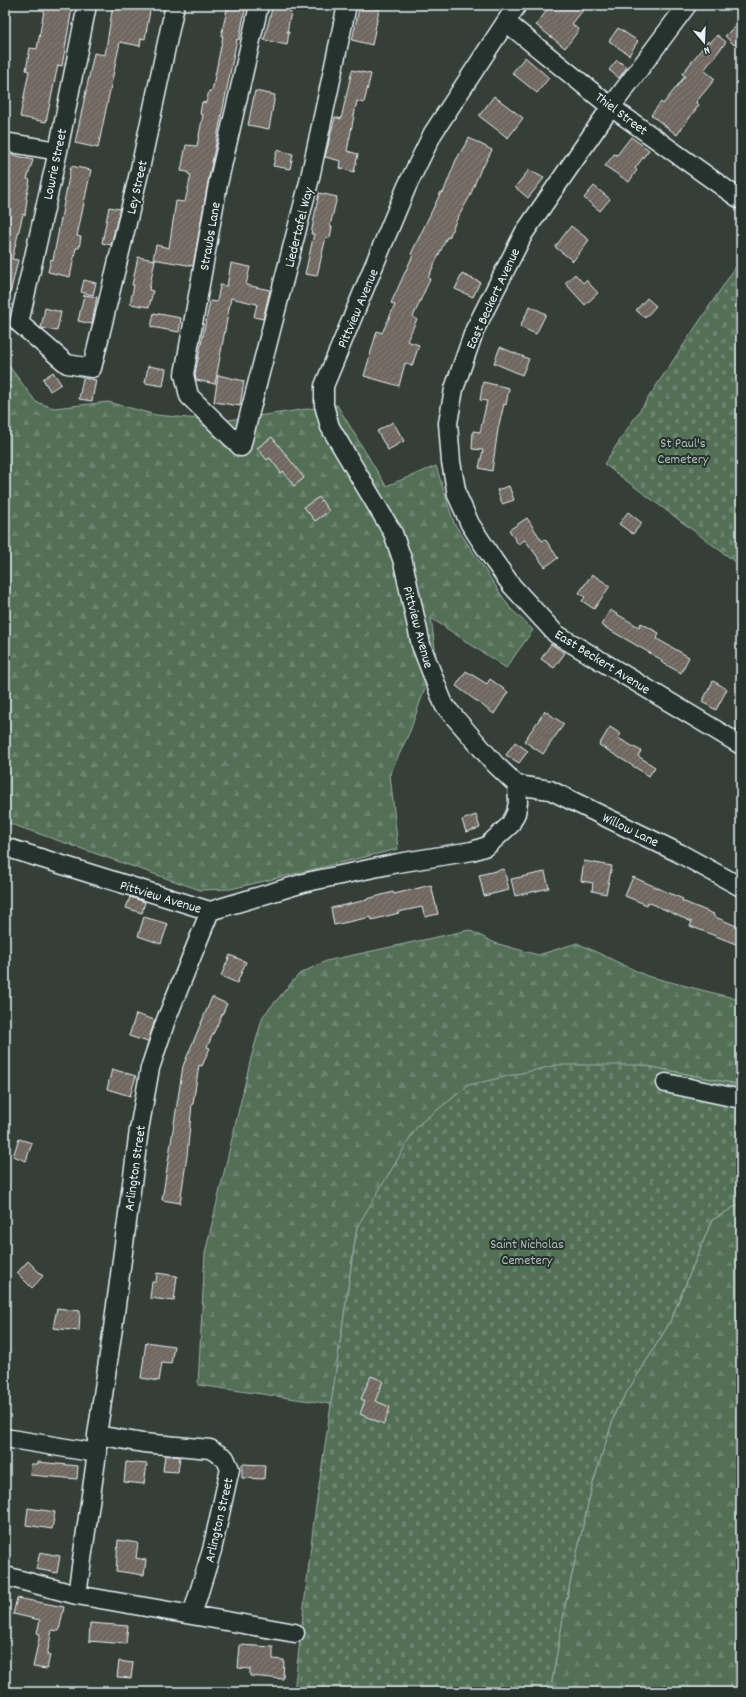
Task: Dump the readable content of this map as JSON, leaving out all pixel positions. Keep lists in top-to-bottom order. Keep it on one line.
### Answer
{"streets":{"street":["Thiel Street","Lowrie Street","Ley Street","Liedertafel Way","Straubs Lane","East Beckert Avenue","Pittview Avenue","Willow Lane","Arlington Street"]},"crossings":[["Thiel Street","East Beckert Avenue"],["Thiel Street","Pittview Avenue"],["Lowrie Street","Ley Street"],["Liedertafel Way","Straubs Lane"],["Pittview Avenue","Willow Lane"],["Pittview Avenue","Arlington Street"]],"parks":["St Paul's Cemetery","Saint Nicholas Cemetery"],"north":"bottom"}
